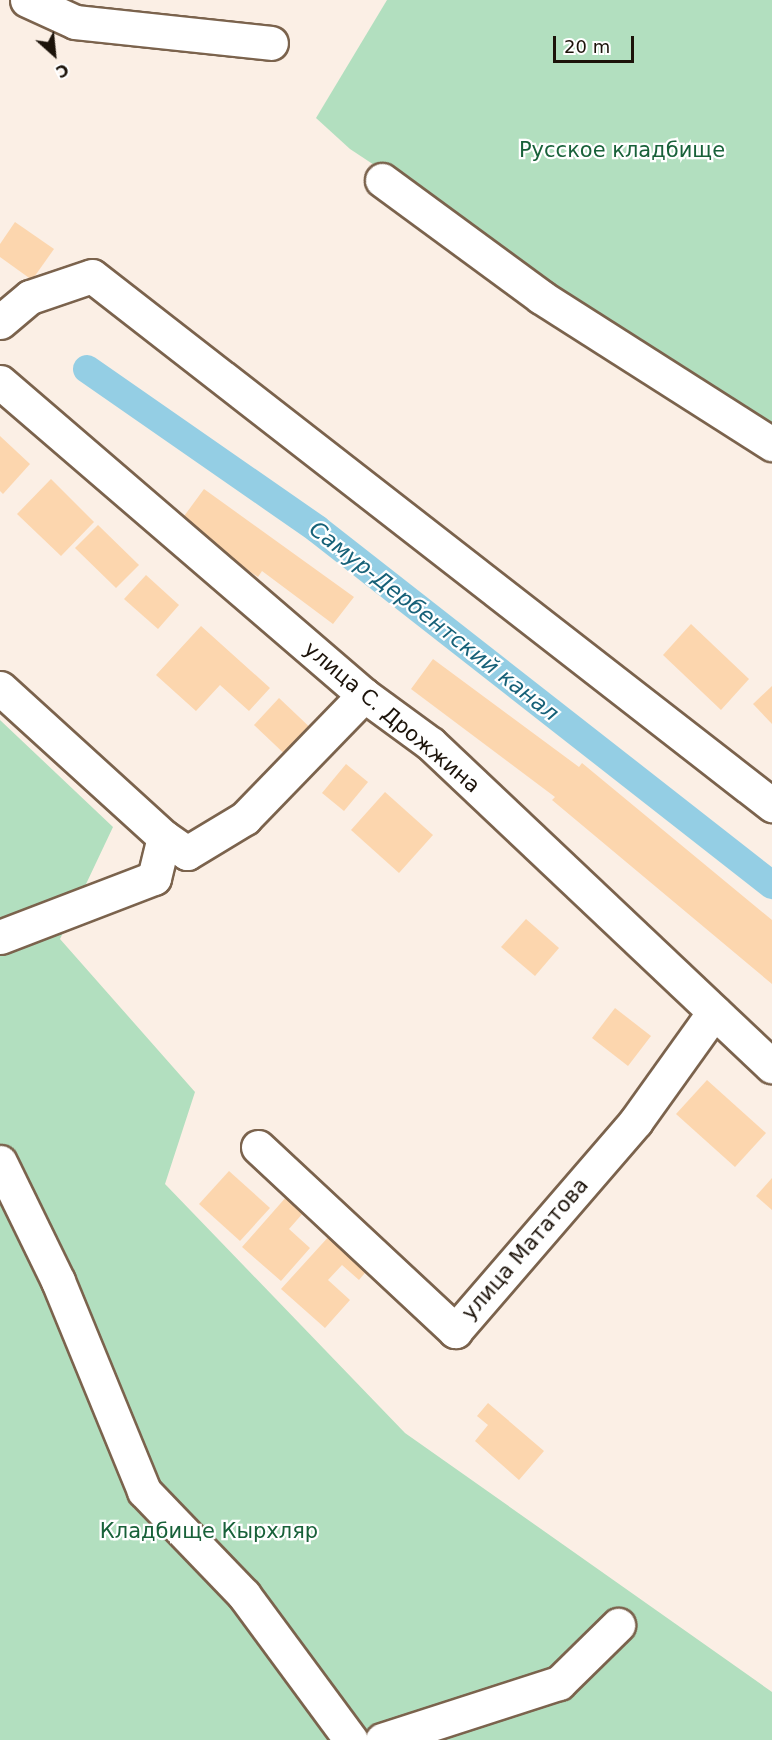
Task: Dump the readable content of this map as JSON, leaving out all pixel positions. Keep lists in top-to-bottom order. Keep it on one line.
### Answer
{"streets":{"street":["улица С. Дрожжина","улица Мататова"]},"crossings":[["улица С. Дрожжина","улица Мататова"]],"water":["Самур-Дербентский канал"],"parks":["Русское кладбище","Кладбище Кырхляр"],"scale_bar":"20 m","north":"bottom right"}
